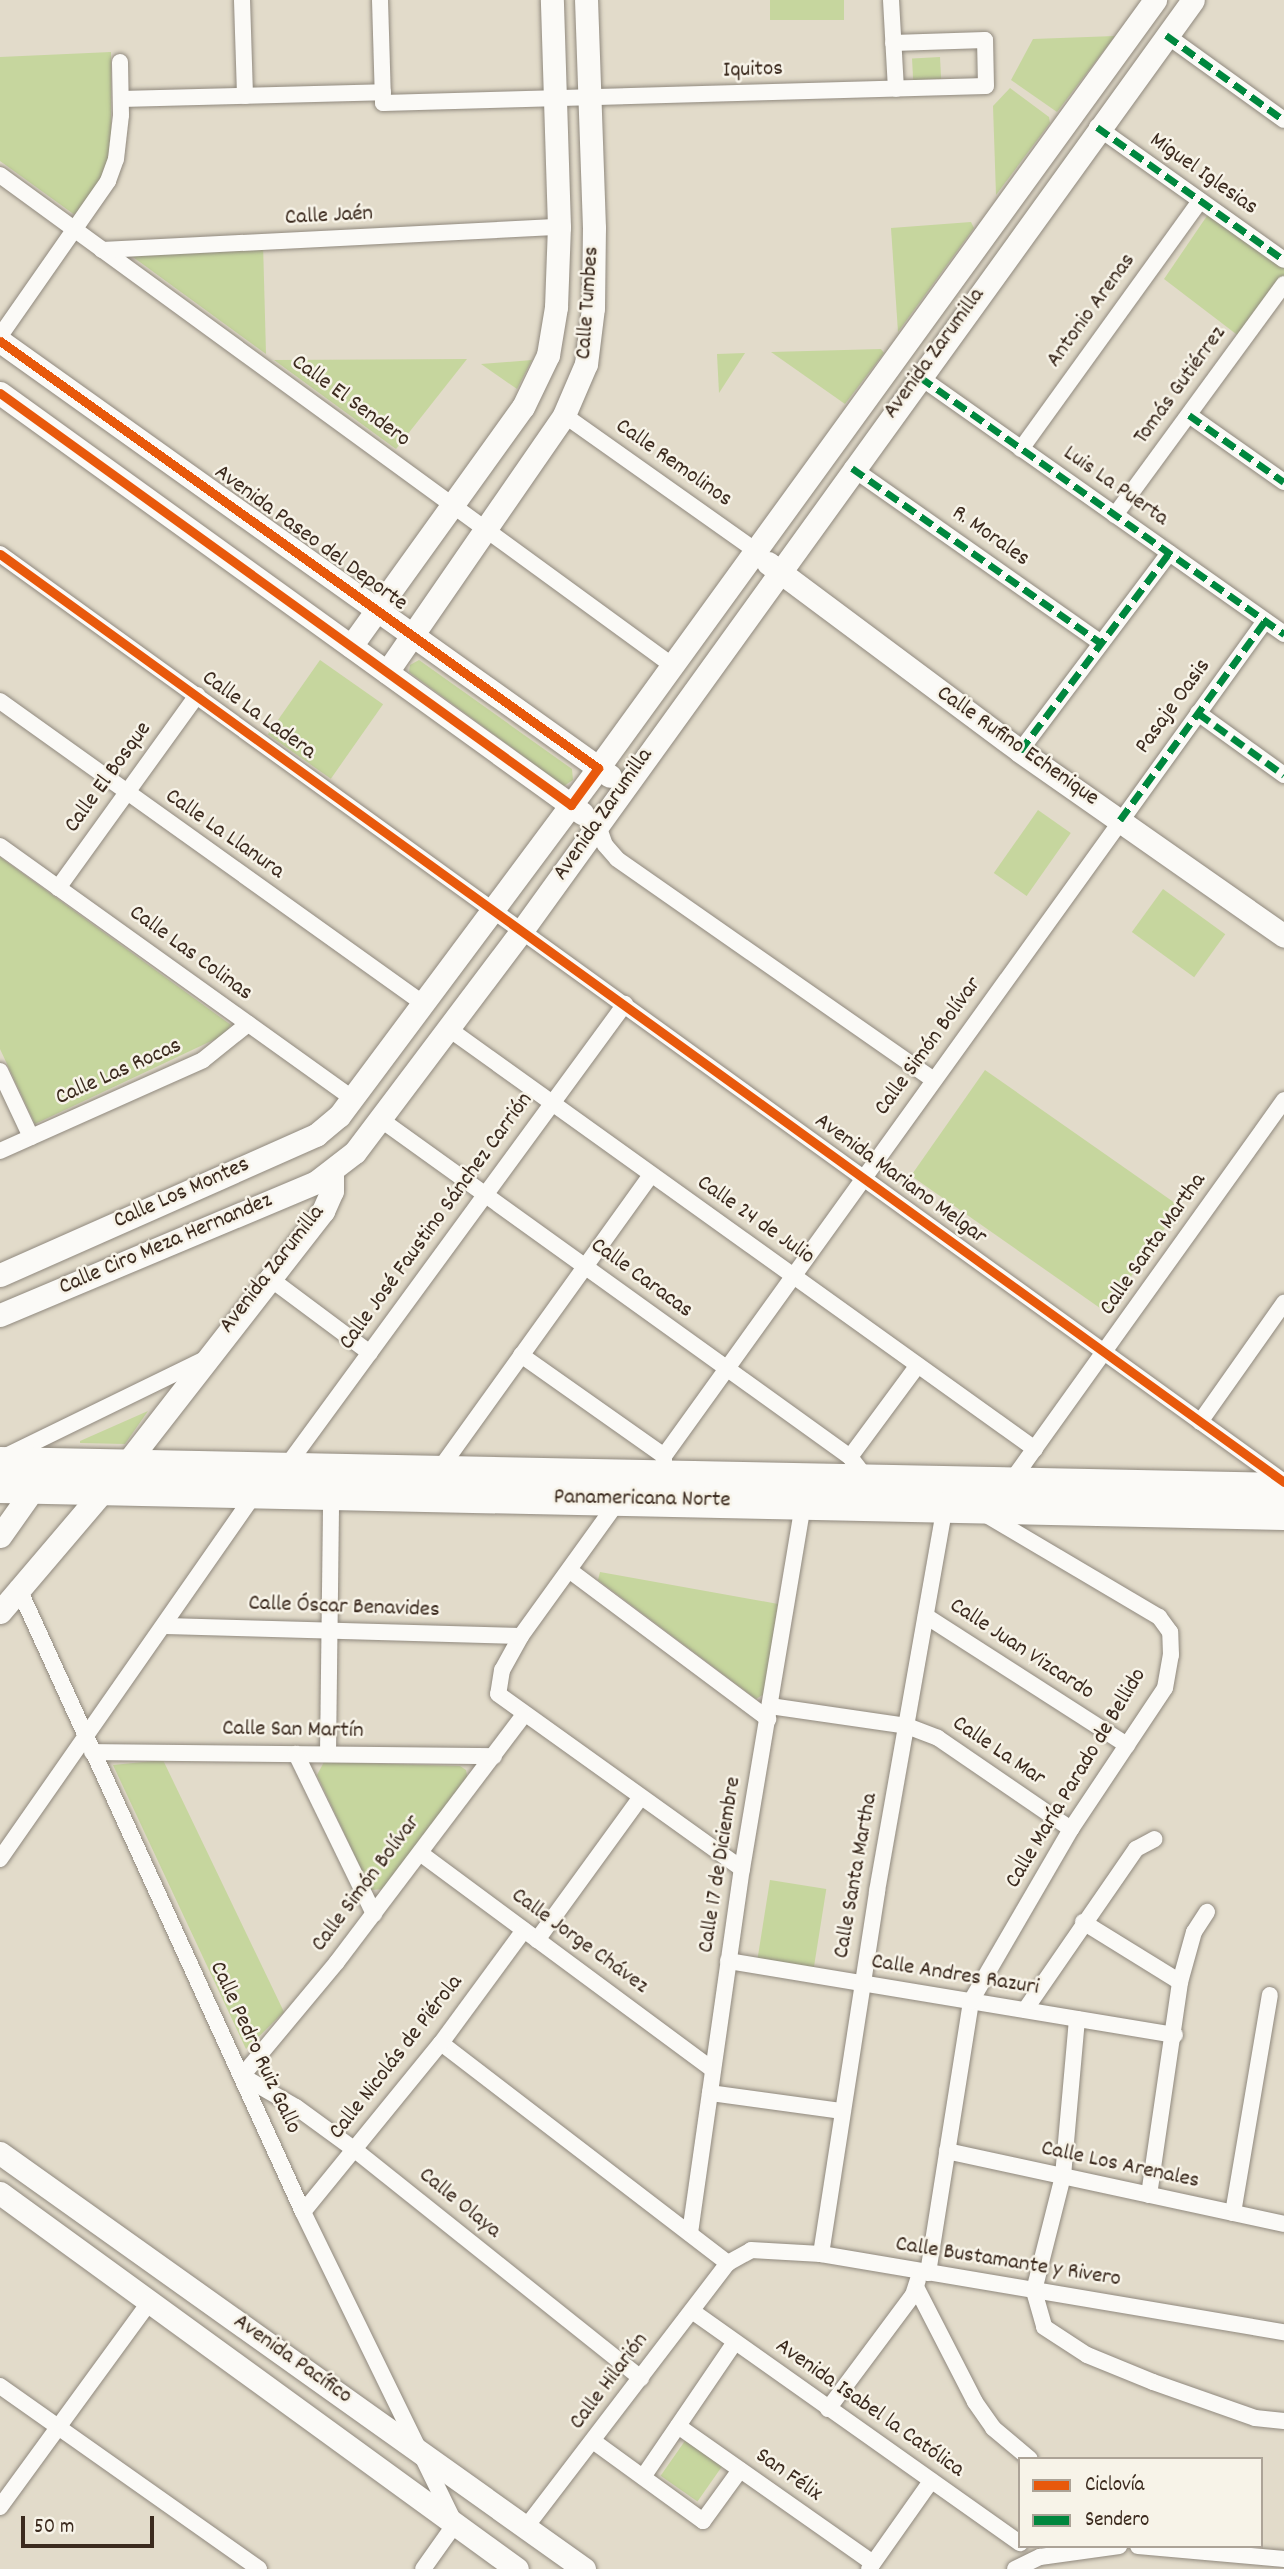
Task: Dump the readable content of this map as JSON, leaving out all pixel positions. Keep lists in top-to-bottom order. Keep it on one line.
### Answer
{"streets":{"highway":["Panamericana Norte"],"main road":["Calle Tumbes","Avenida Zarumilla","Avenida Paseo del Deporte","Calle Rufino Echenique","Calle Los Montes","Calle Ciro Meza Hernandez","Avenida Pacífico"],"street":["Iquitos","Miguel Iglesias","Calle Jaén","Antonio Arenas","Tomás Gutiérrez","Calle El Sendero","Calle Remolinos","Luis La Puerta","R. Morales","Pasaje Oasis","Calle La Ladera","Calle El Bosque","Calle La Llanura","Calle Las Colinas","Calle Simón Bolívar","Calle Las Rocas","Avenida Mariano Melgar","Calle 24 de Julio","Calle José Faustino Sánchez Carrión","Calle Santa Martha","Calle Caracas","Calle Óscar Benavides","Calle Juan Vizcardo","Calle San Martín","Calle La Mar","Calle María Parado de Bellido","Calle 17 de Diciembre","Calle Jorge Chávez","Calle Andres Razuri","Calle Pedro Ruiz Gallo","Calle Nicolás de Piérola","Calle Los Arenales","Calle Olaya","Calle Bustamante y Rivero","Calle Hilarión","Avenida Isabel la Católica","San Félix"]},"crossings":[["Iquitos","Calle Tumbes"],["Miguel Iglesias","Antonio Arenas"],["Miguel Iglesias","Avenida Zarumilla"],["Calle Jaén","Calle Tumbes"],["Calle Jaén","Calle El Sendero"],["Calle Tumbes","Calle El Sendero"],["Calle Tumbes","Calle Remolinos"],["Calle Tumbes","Avenida Paseo del Deporte"],["Antonio Arenas","Luis La Puerta"],["Avenida Zarumilla","Calle El Sendero"],["Avenida Zarumilla","Calle Remolinos"],["Avenida Zarumilla","Luis La Puerta"],["Avenida Zarumilla","R. Morales"],["Avenida Zarumilla","Avenida Paseo del Deporte"],["Avenida Zarumilla","Calle La Ladera"],["Avenida Zarumilla","Calle Rufino Echenique"],["Avenida Zarumilla","Calle La Llanura"],["Avenida Zarumilla","Calle Las Colinas"],["Avenida Zarumilla","Avenida Mariano Melgar"],["Avenida Zarumilla","Calle Los Montes"],["Avenida Zarumilla","Calle 24 de Julio"],["Avenida Zarumilla","Calle Ciro Meza Hernandez"],["Avenida Zarumilla","Calle Caracas"],["Avenida Zarumilla","Panamericana Norte"],["Avenida Zarumilla","Calle Pedro Ruiz Gallo"],["Tomás Gutiérrez","Luis La Puerta"],["Calle Remolinos","Calle Rufino Echenique"],["Luis La Puerta","Pasaje Oasis"],["Pasaje Oasis","Calle Rufino Echenique"],["Pasaje Oasis","Calle Simón Bolívar"],["Calle La Ladera","Calle El Bosque"],["Calle La Ladera","Avenida Mariano Melgar"],["Calle Rufino Echenique","Calle Simón Bolívar"],["Calle El Bosque","Calle La Llanura"],["Calle El Bosque","Calle Las Colinas"],["Calle Las Colinas","Calle Las Rocas"],["Calle Las Colinas","Calle Los Montes"],["Calle Simón Bolívar","Avenida Mariano Melgar"],["Calle Simón Bolívar","Calle 24 de Julio"],["Calle Simón Bolívar","Calle Caracas"],["Calle Simón Bolívar","Panamericana Norte"],["Calle Simón Bolívar","Calle San Martín"],["Calle Simón Bolívar","Calle Jorge Chávez"],["Calle Simón Bolívar","Calle Pedro Ruiz Gallo"],["Calle Simón Bolívar","Calle Olaya"],["Avenida Mariano Melgar","Calle José Faustino Sánchez Carrión"],["Avenida Mariano Melgar","Calle Santa Martha"],["Calle 24 de Julio","Calle José Faustino Sánchez Carrión"],["Calle 24 de Julio","Calle Santa Martha"],["Calle José Faustino Sánchez Carrión","Calle Caracas"],["Calle José Faustino Sánchez Carrión","Panamericana Norte"],["Calle Santa Martha","Panamericana Norte"],["Calle Santa Martha","Calle Juan Vizcardo"],["Calle Santa Martha","Calle La Mar"],["Calle Santa Martha","Calle María Parado de Bellido"],["Calle Santa Martha","Calle Andres Razuri"],["Calle Santa Martha","Calle Bustamante y Rivero"],["Calle Caracas","Panamericana Norte"],["Panamericana Norte","Calle María Parado de Bellido"],["Panamericana Norte","Calle 17 de Diciembre"],["Calle Juan Vizcardo","Calle María Parado de Bellido"],["Calle San Martín","Calle Pedro Ruiz Gallo"],["Calle La Mar","Calle María Parado de Bellido"],["Calle La Mar","Calle 17 de Diciembre"],["Calle María Parado de Bellido","Calle Andres Razuri"],["Calle 17 de Diciembre","Calle Jorge Chávez"],["Calle 17 de Diciembre","Calle Andres Razuri"],["Calle Jorge Chávez","Calle Nicolás de Piérola"],["Calle Pedro Ruiz Gallo","Calle Nicolás de Piérola"],["Calle Pedro Ruiz Gallo","Calle Olaya"],["Calle Pedro Ruiz Gallo","Avenida Pacífico"],["Calle Nicolás de Piérola","Calle Olaya"],["Calle Olaya","Calle Hilarión"],["Calle Bustamante y Rivero","Calle Hilarión"],["Avenida Pacífico","Calle Hilarión"],["Calle Hilarión","Avenida Isabel la Católica"]],"legend":["Ciclovía","Sendero"],"scale_bar":"50 m"}
